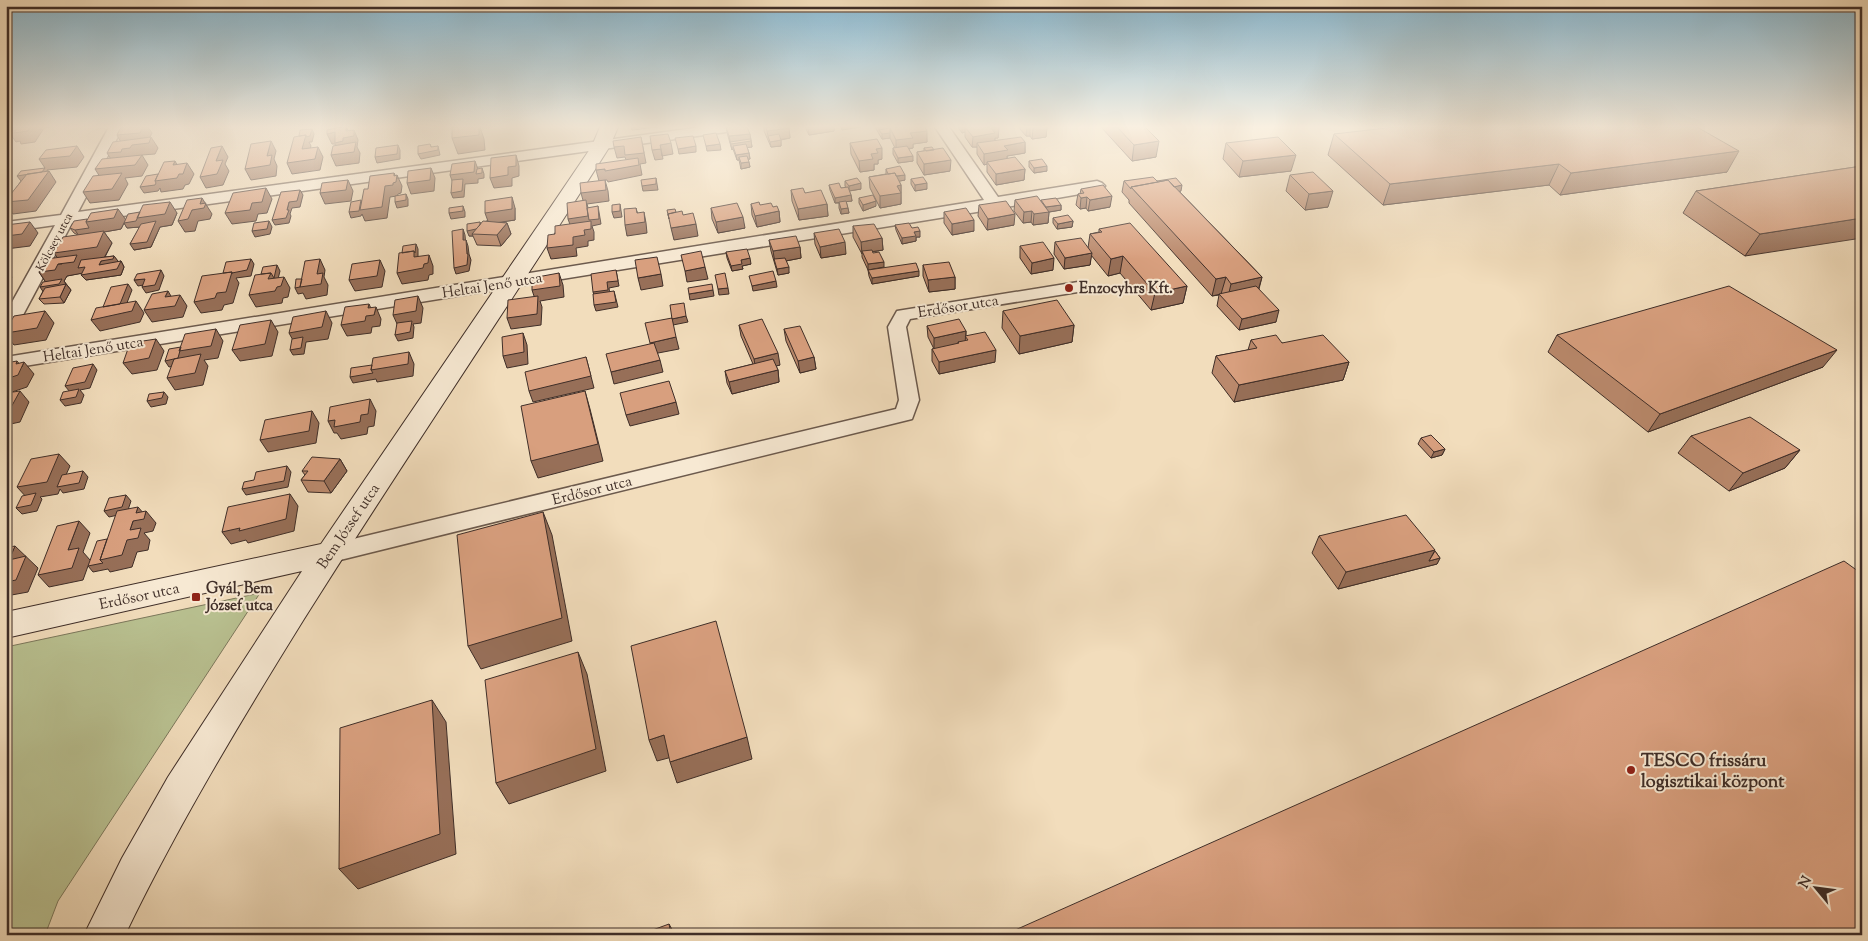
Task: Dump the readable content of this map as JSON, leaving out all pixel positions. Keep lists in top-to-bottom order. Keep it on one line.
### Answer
{"streets":{"main road":["Erdősor utca","Bem József utca"],"street":["Kölcsey utca","Heltai Jenő utca"]},"crossings":[["Heltai Jenő utca","Bem József utca"],["Erdősor utca","Bem József utca"]],"places":{"other":["Enzocyhrs Kft.","TESCO frissáru logisztikai központ"],"transit":["Gyál, Bem József utca"]},"north":"top left"}
